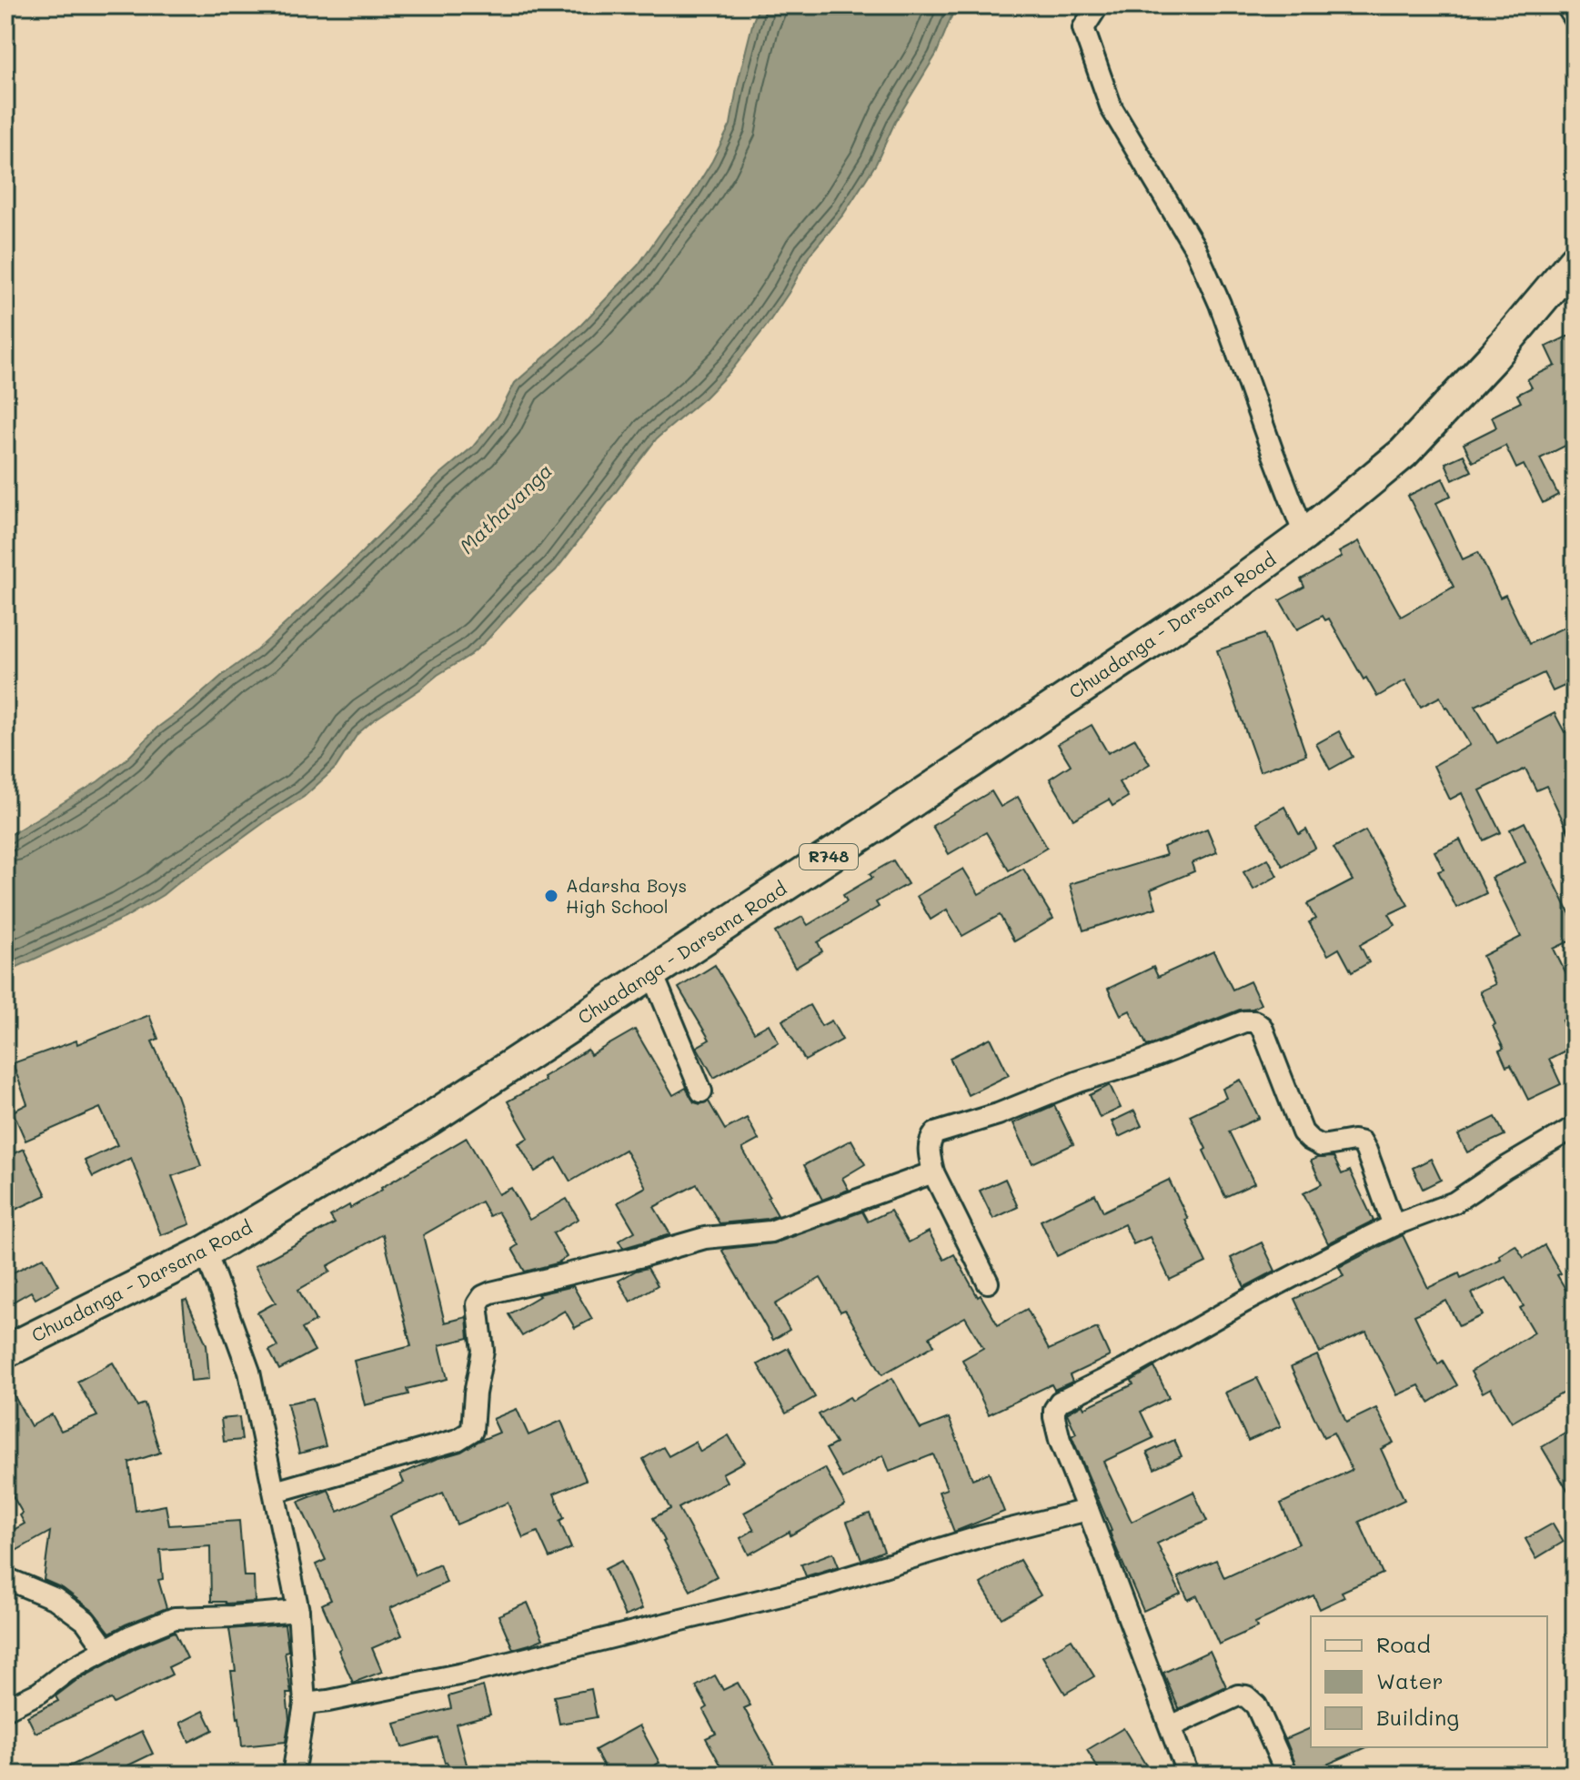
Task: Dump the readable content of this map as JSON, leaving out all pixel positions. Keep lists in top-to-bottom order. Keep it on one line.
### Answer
{"streets":{"main road":["Chuadanga - Darsana Road","R748"]},"water":["Mathavanga"],"places":["Adarsha Boys High School"],"legend":["Road","Water","Building"]}
